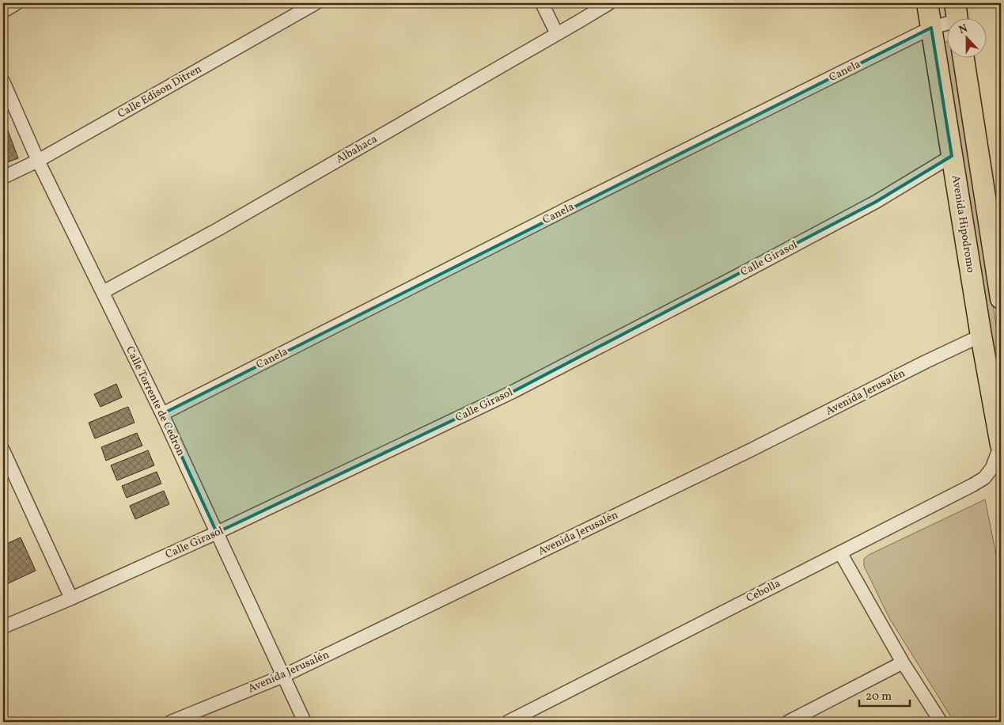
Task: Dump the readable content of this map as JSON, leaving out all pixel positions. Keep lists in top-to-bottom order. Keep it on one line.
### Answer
{"streets":{"main road":["Avenida Hipodromo"],"street":["Canela","Calle Edison Ditren","Albahaca","Calle Girasol","Avenida Jerusalén","Calle Torrente de Cedron","Cebolla"]},"crossings":[["Canela","Avenida Hipodromo"],["Canela","Calle Torrente de Cedron"],["Calle Edison Ditren","Calle Torrente de Cedron"],["Albahaca","Calle Torrente de Cedron"],["Avenida Hipodromo","Calle Girasol"],["Avenida Hipodromo","Avenida Jerusalén"],["Avenida Hipodromo","Cebolla"],["Calle Girasol","Calle Torrente de Cedron"],["Avenida Jerusalén","Calle Torrente de Cedron"]],"scale_bar":"20 m","north":"top"}
